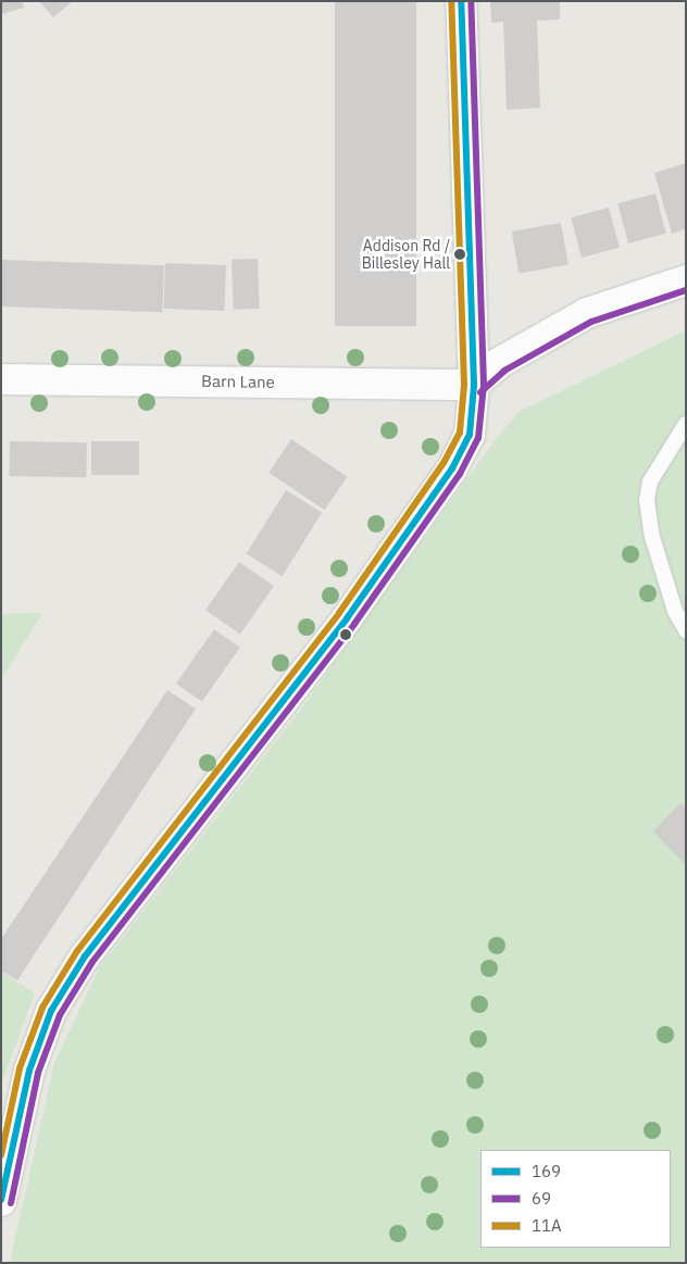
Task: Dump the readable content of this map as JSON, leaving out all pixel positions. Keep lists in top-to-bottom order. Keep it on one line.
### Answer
{"streets":{"main road":["Barn Lane"]},"places":["Addison Rd / Billesley Hall"],"lines":["transit line 169","transit line 69","transit line 11A"],"legend":["169","69","11A"]}
